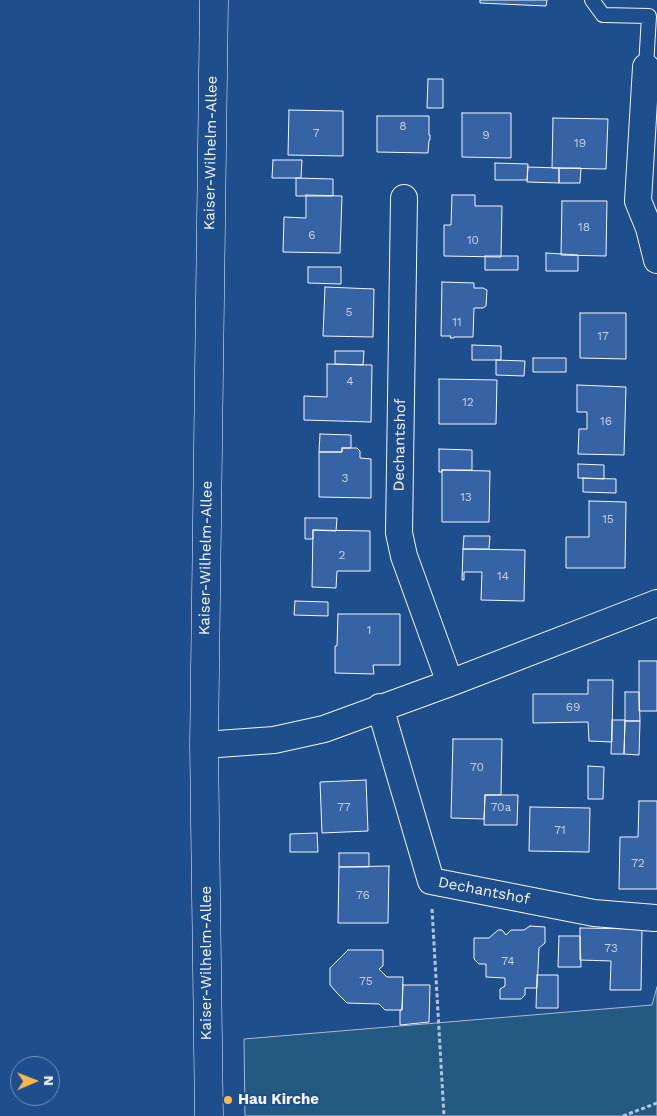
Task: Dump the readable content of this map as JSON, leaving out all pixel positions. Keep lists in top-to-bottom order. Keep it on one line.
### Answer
{"streets":{"street":["Kaiser-Wilhelm-Allee","Dechantshof"]},"places":["Hau Kirche"],"house_numbers":["8","7","9","19","18","6","10","5","11","17","4","12","16","3","13","15","2","14","1","69","70","77","70a","71","72","76","73","74","75"],"north":"right"}
